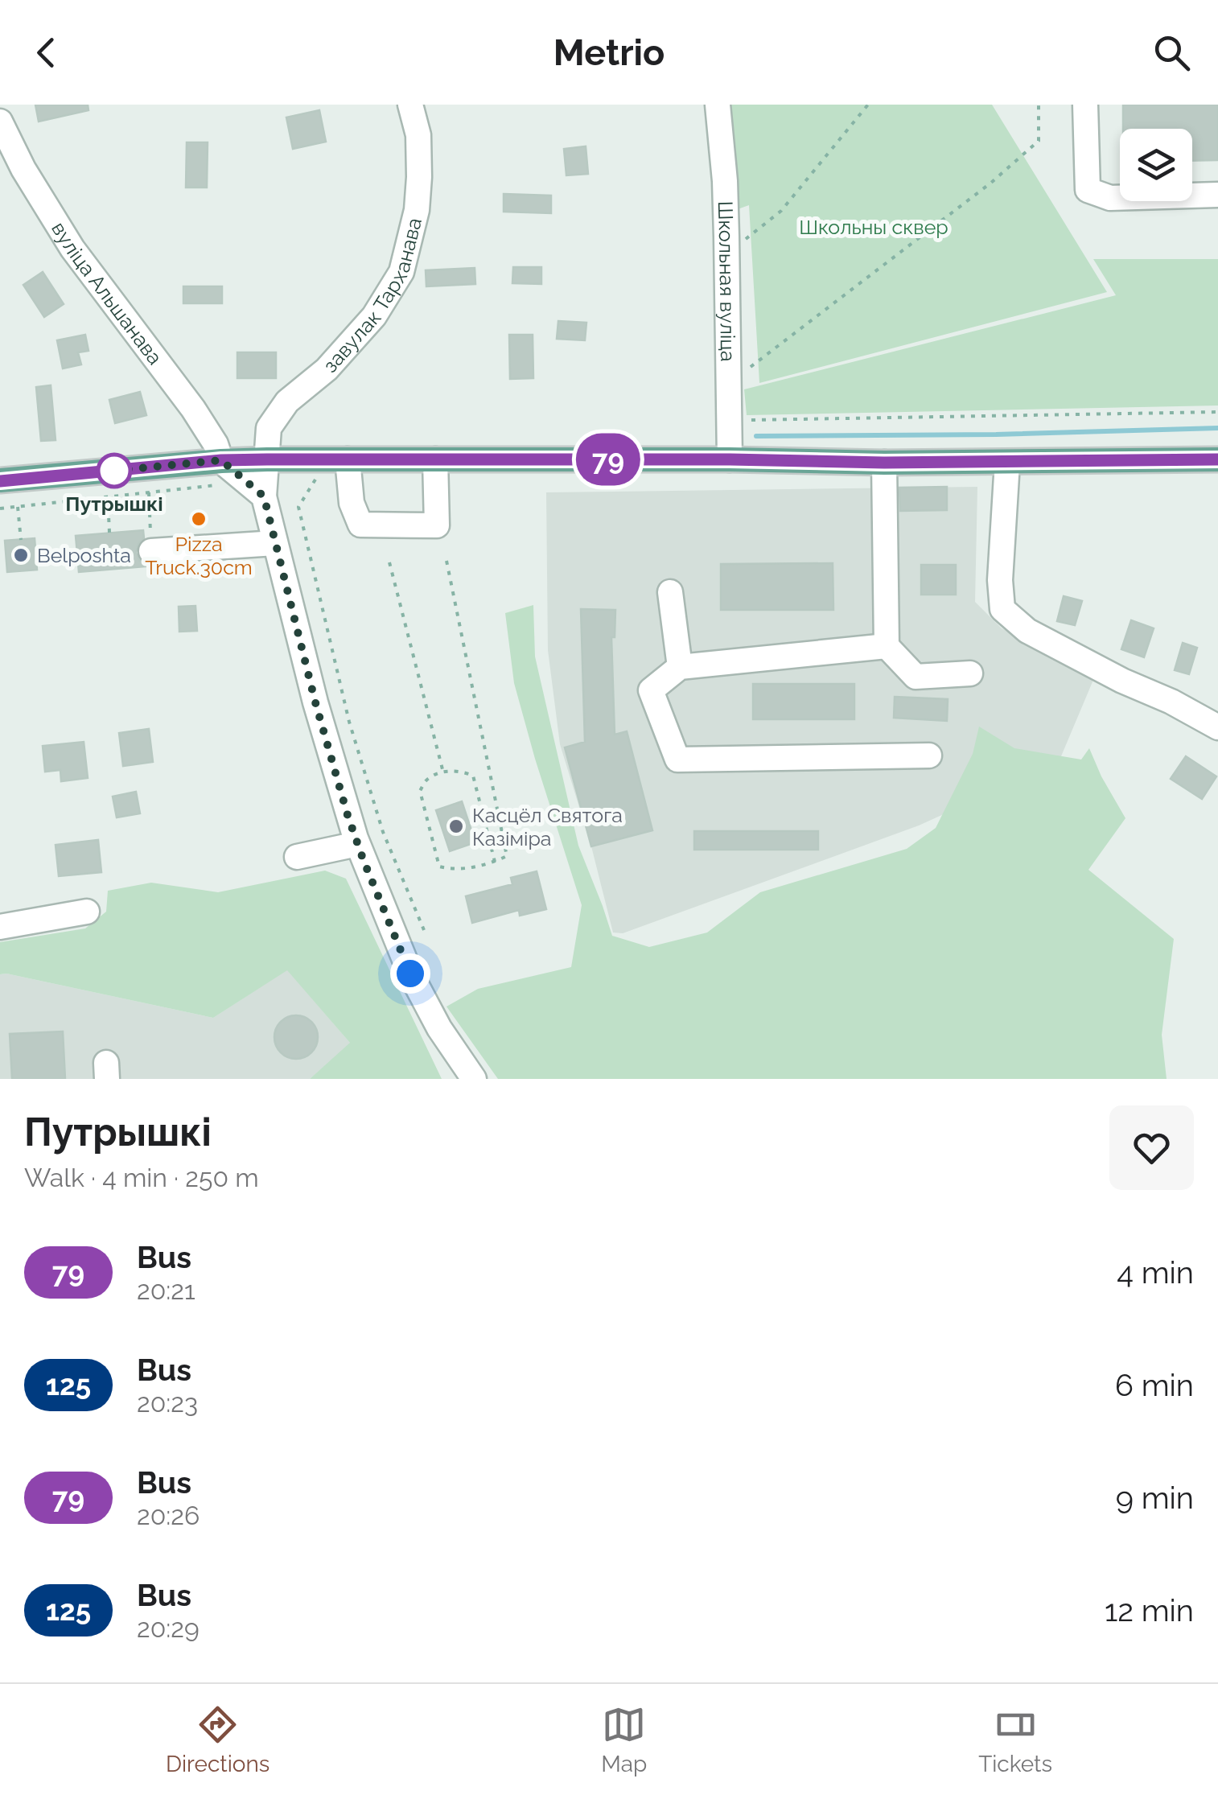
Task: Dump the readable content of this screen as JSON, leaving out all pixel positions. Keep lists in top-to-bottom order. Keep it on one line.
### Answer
{"streets":{"street":["Школьная вуліца","завулак Тарханава","вуліца Альшанава"]},"parks":["Школьны сквер"],"places":["Путрышкі","Pizza Truck.30cm","Belposhta","Касцёл Святога Казіміра"],"lines":["bus line 79"],"page":{"header":"Metrio","on_map":"79","heading":["Путрышкі","Walk · 4 min · 250 m"],"list":[{"mark":"79","name":"Bus","note":"20:21","value":"4 min"},{"mark":"125","name":"Bus","note":"20:23","value":"6 min"},{"mark":"79","name":"Bus","note":"20:26","value":"9 min"},{"mark":"125","name":"Bus","note":"20:29","value":"12 min"}],"tabs":["Directions","Map","Tickets"]}}
